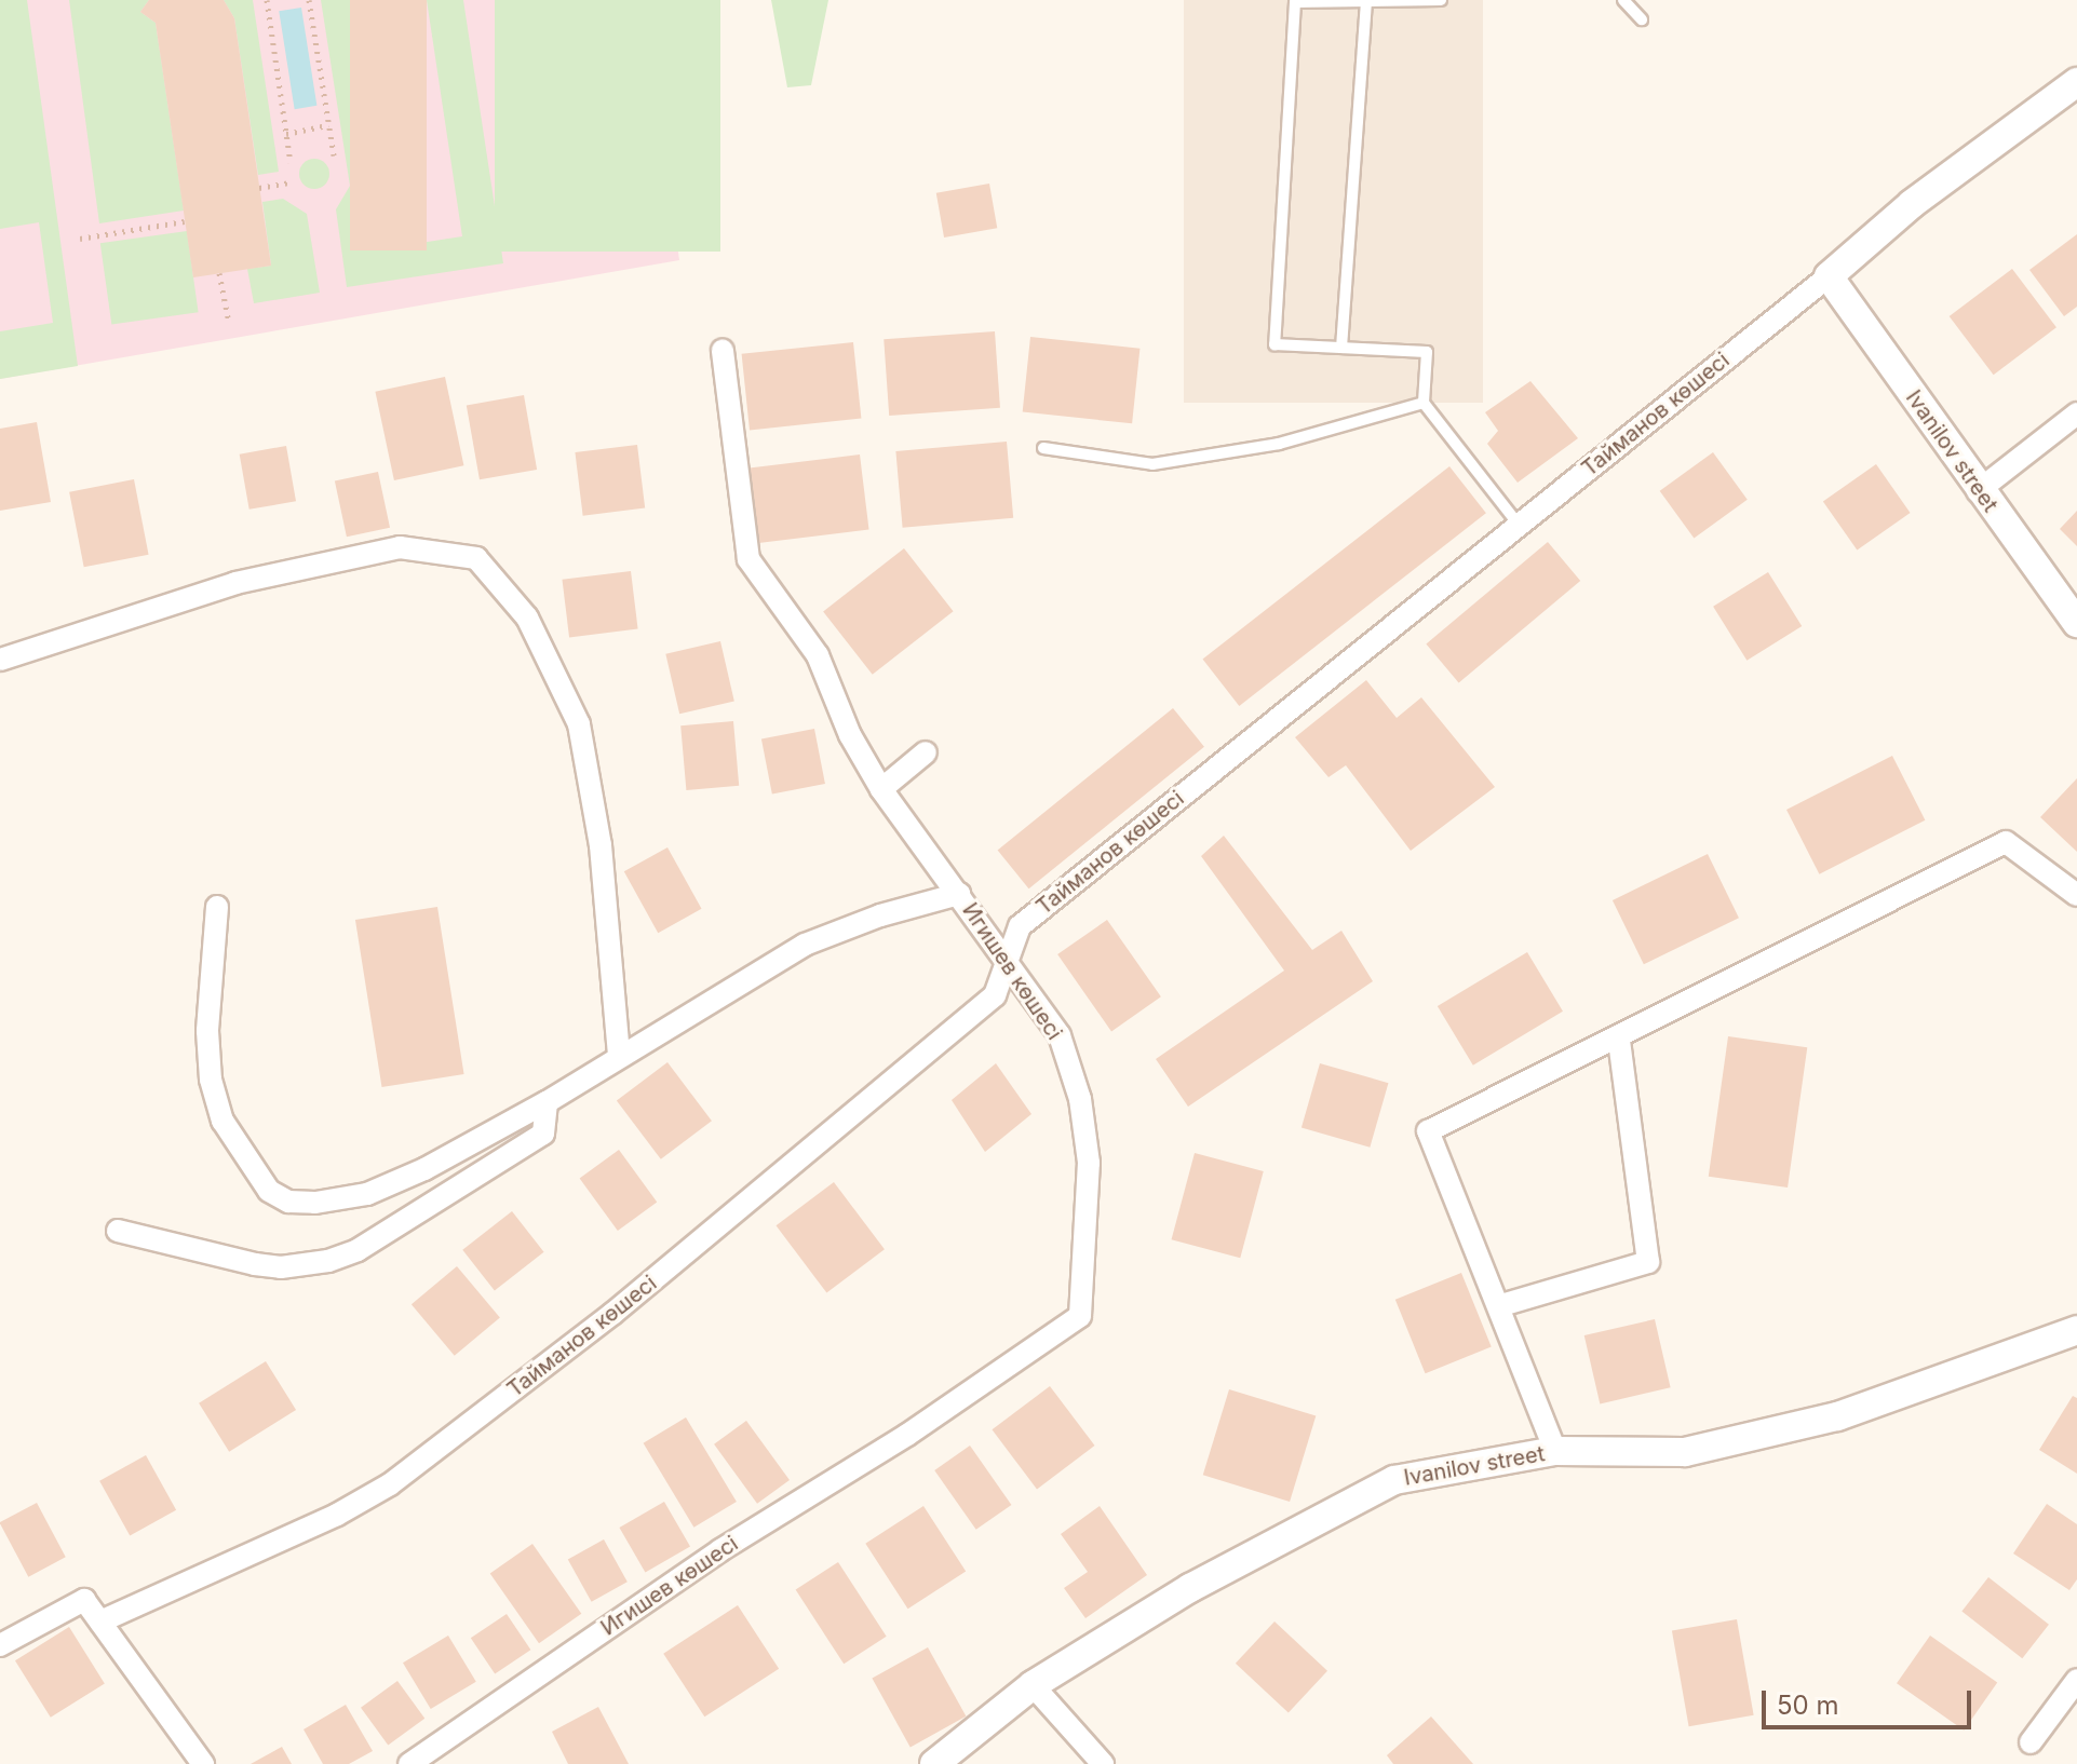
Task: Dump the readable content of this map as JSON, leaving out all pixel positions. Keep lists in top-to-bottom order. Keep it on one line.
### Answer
{"streets":{"street":["Тайманов көшесі","Ivanilov street","Игишев көшесі"]},"crossings":[["Тайманов көшесі","Ivanilov street"],["Тайманов көшесі","Игишев көшесі"]],"scale_bar":"50 m"}
